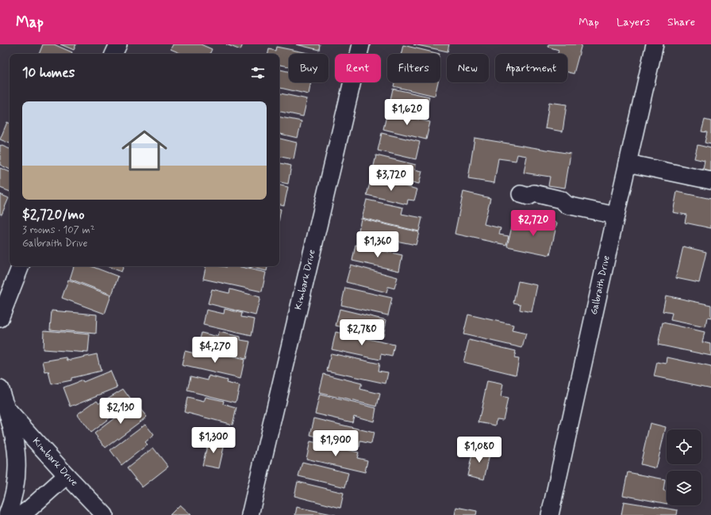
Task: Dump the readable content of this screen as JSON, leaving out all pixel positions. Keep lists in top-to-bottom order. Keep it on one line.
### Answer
{"streets":{"street":["Kimbark Drive","Galbraith Drive"]},"page":{"header":"Map","nav":["Map","Layers","Share"],"chip":["Buy","Rent","Filters","New","Apartment"],"heading":"10 homes","list":[{"name":"$2,720/mo","note":"3 rooms · 107 m² · Galbraith Drive"}],"price":["$1,620","$3,720","$2,720","$1,360","$2,780","$4,270","$2,130","$1,300","$1,900","$1,080"]}}
